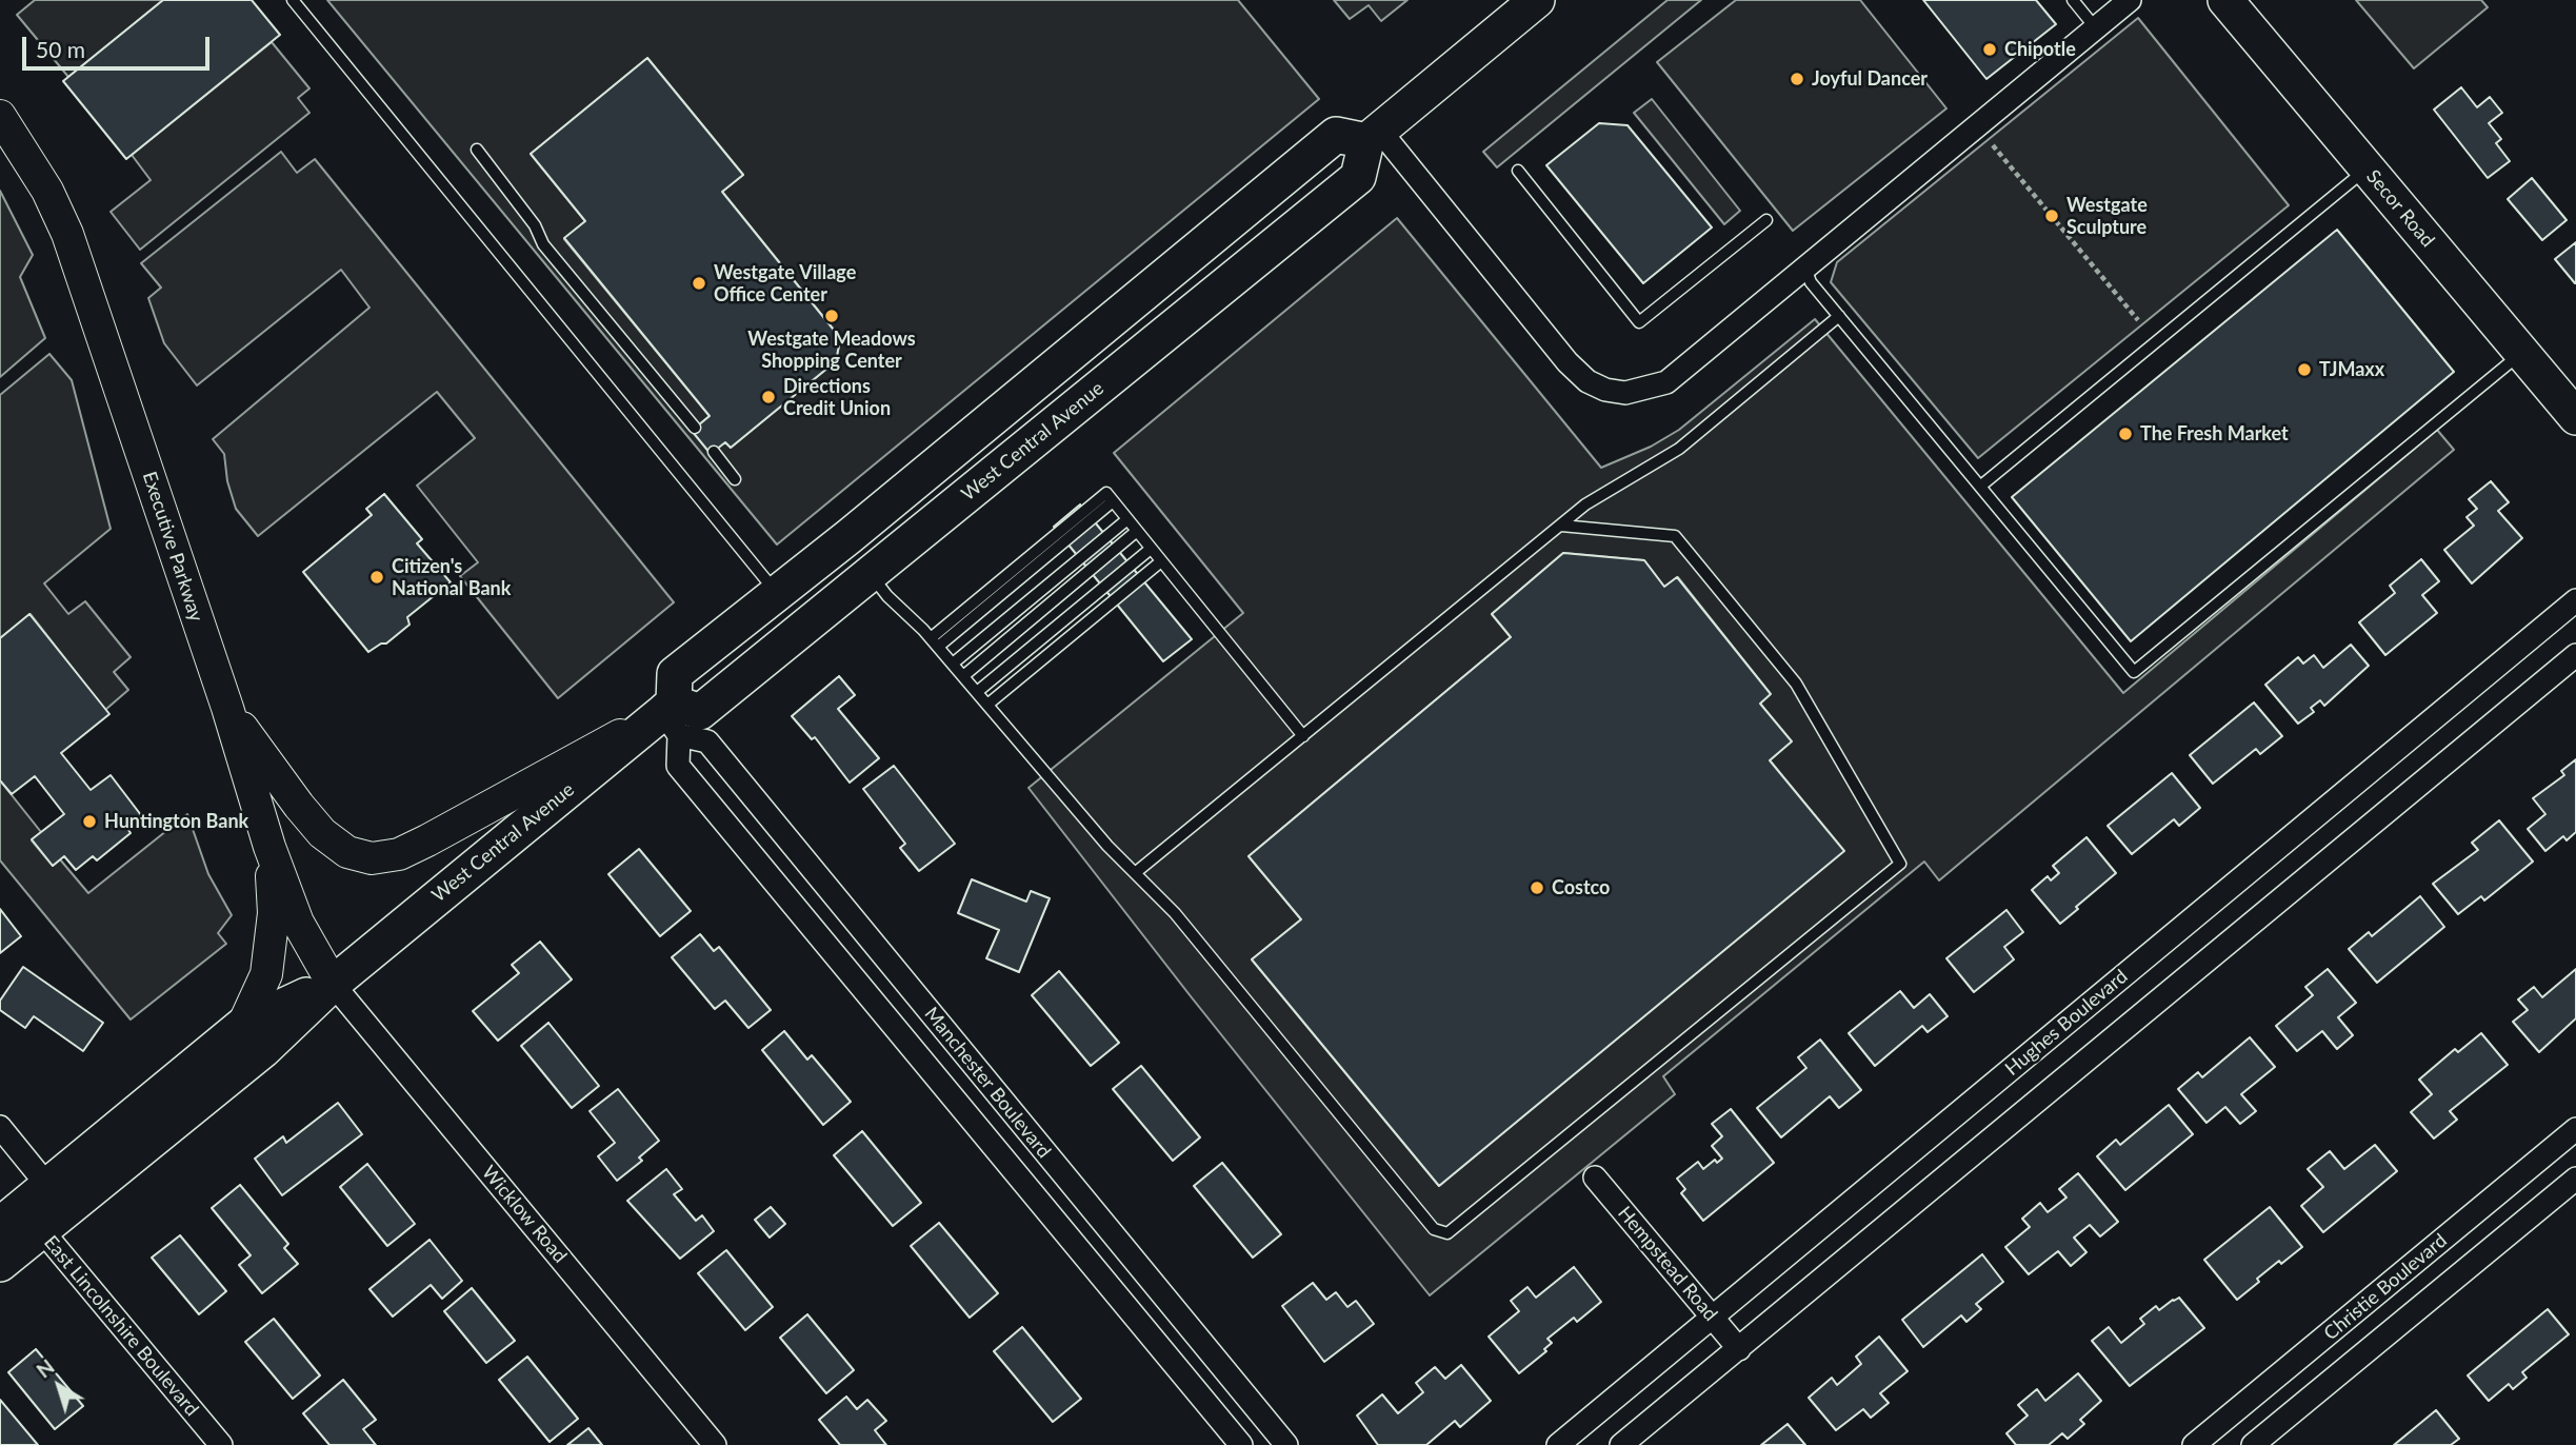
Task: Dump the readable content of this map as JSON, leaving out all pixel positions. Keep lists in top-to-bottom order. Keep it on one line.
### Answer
{"streets":{"main road":["Secor Road","West Central Avenue"],"street":["Executive Parkway","Hughes Boulevard","Manchester Boulevard","Wicklow Road","Hempstead Road","Christie Boulevard","East Lincolnshire Boulevard"]},"crossings":[["West Central Avenue","Executive Parkway"],["West Central Avenue","Manchester Boulevard"],["West Central Avenue","Wicklow Road"],["West Central Avenue","East Lincolnshire Boulevard"],["Executive Parkway","Wicklow Road"],["Hughes Boulevard","Hempstead Road"]],"places":["Chipotle","Joyful Dancer","Westgate Sculpture","Westgate Village Office Center","Westgate Meadows Shopping Center","TJMaxx","Directions Credit Union","The Fresh Market","Citizen's National Bank","Huntington Bank","Costco"],"scale_bar":"50 m","north":"top left"}
